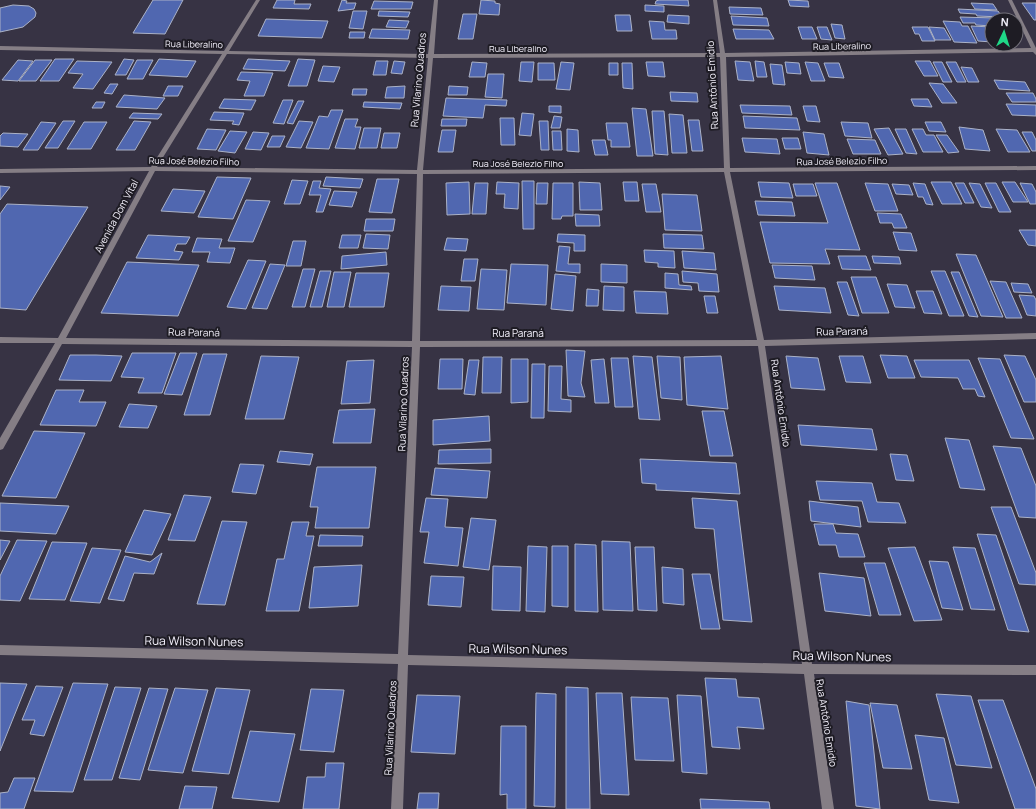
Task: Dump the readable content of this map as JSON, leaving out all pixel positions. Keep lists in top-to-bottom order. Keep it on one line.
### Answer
{"streets":{"street":["Rua Liberalino","Rua Vilarino Quadros","Rua Antônio Emidio","Rua José Belezio Filho","Avenida Dom Vital","Rua Paraná","Rua Wilson Nunes"]},"crossings":[["Rua Liberalino","Rua Vilarino Quadros"],["Rua Liberalino","Rua Antônio Emidio"],["Rua Liberalino","Avenida Dom Vital"],["Rua Vilarino Quadros","Rua José Belezio Filho"],["Rua Vilarino Quadros","Rua Paraná"],["Rua Vilarino Quadros","Rua Wilson Nunes"],["Rua Antônio Emidio","Rua José Belezio Filho"],["Rua Antônio Emidio","Rua Paraná"],["Rua Antônio Emidio","Rua Wilson Nunes"],["Rua José Belezio Filho","Avenida Dom Vital"],["Avenida Dom Vital","Rua Paraná"]],"north":"top"}
